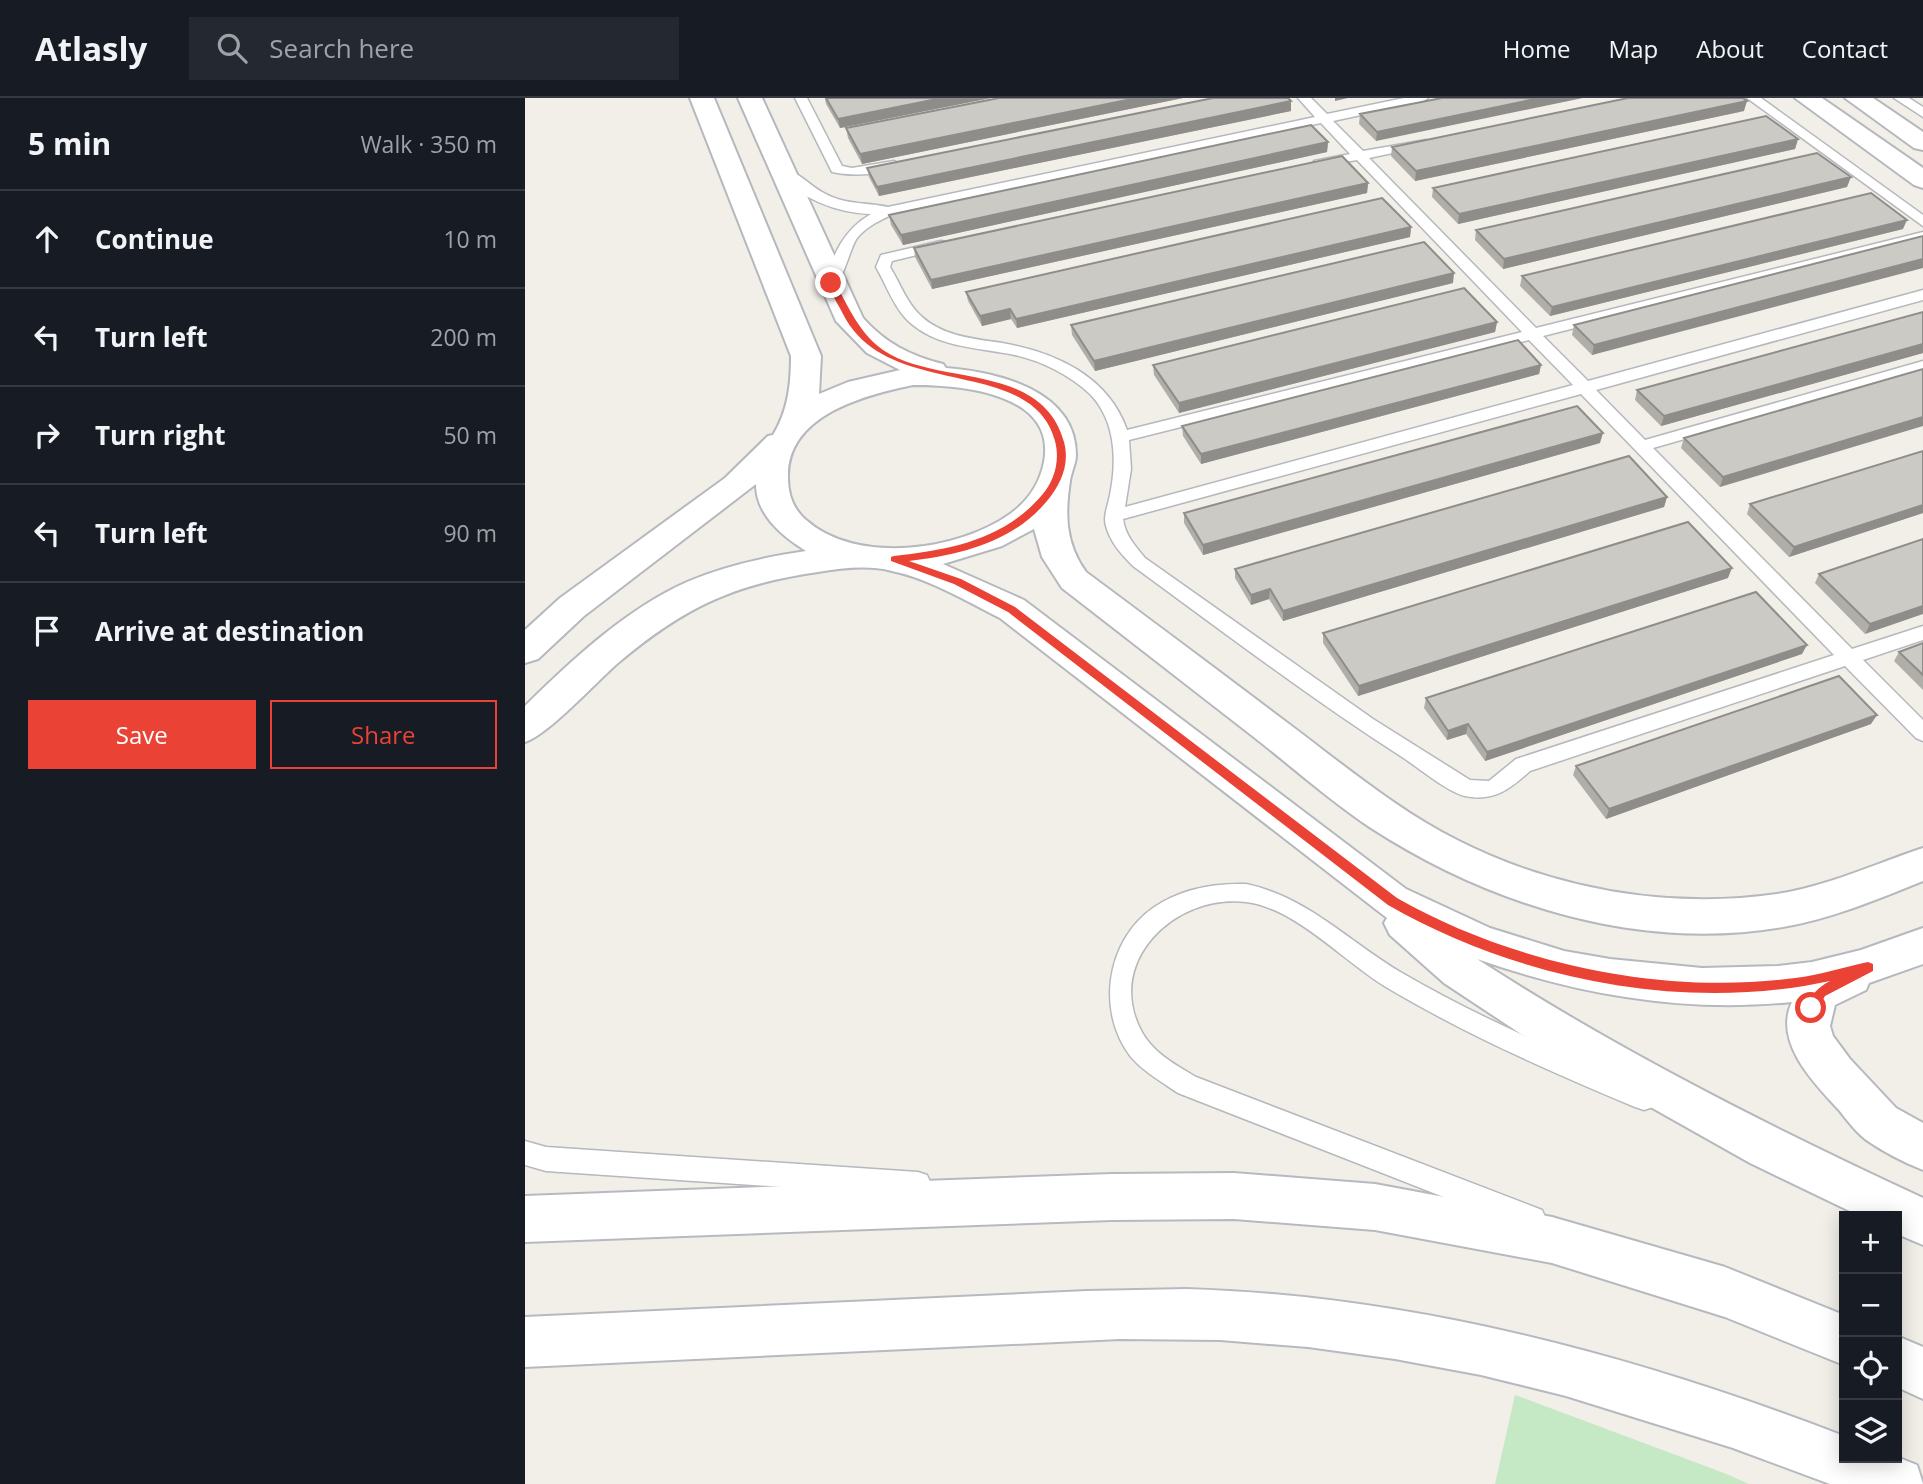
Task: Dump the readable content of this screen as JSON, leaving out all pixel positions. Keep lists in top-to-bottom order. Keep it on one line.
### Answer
{"page":{"header":"Atlasly","search":"Search here","nav":["Home","Map","About","Contact"],"heading":["5 min","Walk · 350 m"],"list":[["Continue","10 m"],["Turn left","200 m"],["Turn right","50 m"],["Turn left","90 m"],"Arrive at destination"],"buttons":["Save","Share"],"map_buttons":["+","−"]}}
